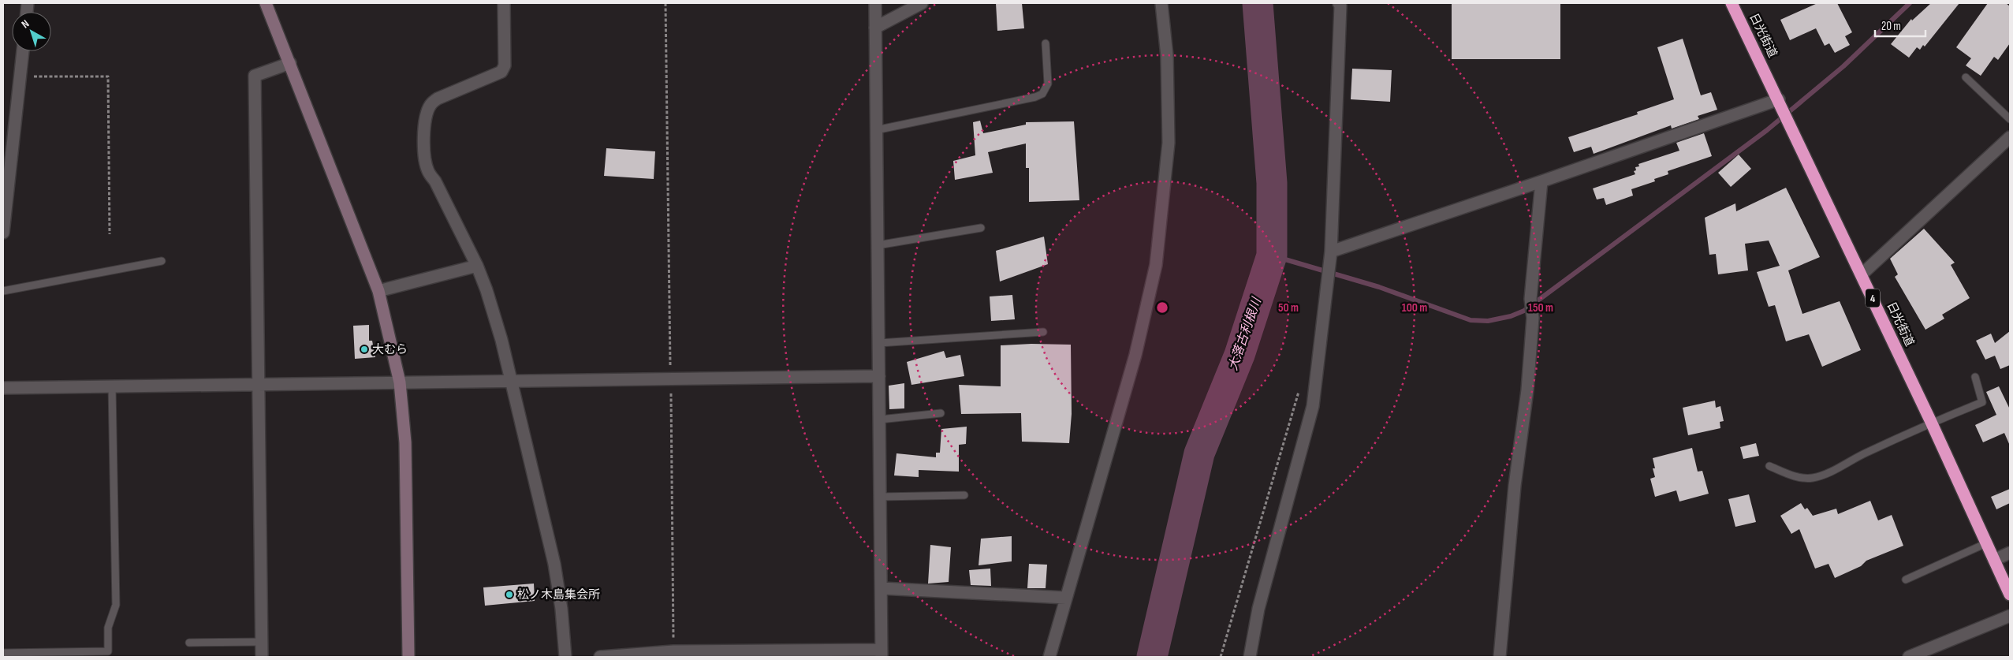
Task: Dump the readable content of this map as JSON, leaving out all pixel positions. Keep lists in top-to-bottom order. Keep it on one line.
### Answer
{"streets":{"highway":["日光街道","4"]},"water":["大落古利根川"],"places":["大むら","松ノ木島集会所"],"scale_bar":"20 m","north":"top left","rings":["50 m","100 m","150 m"]}
